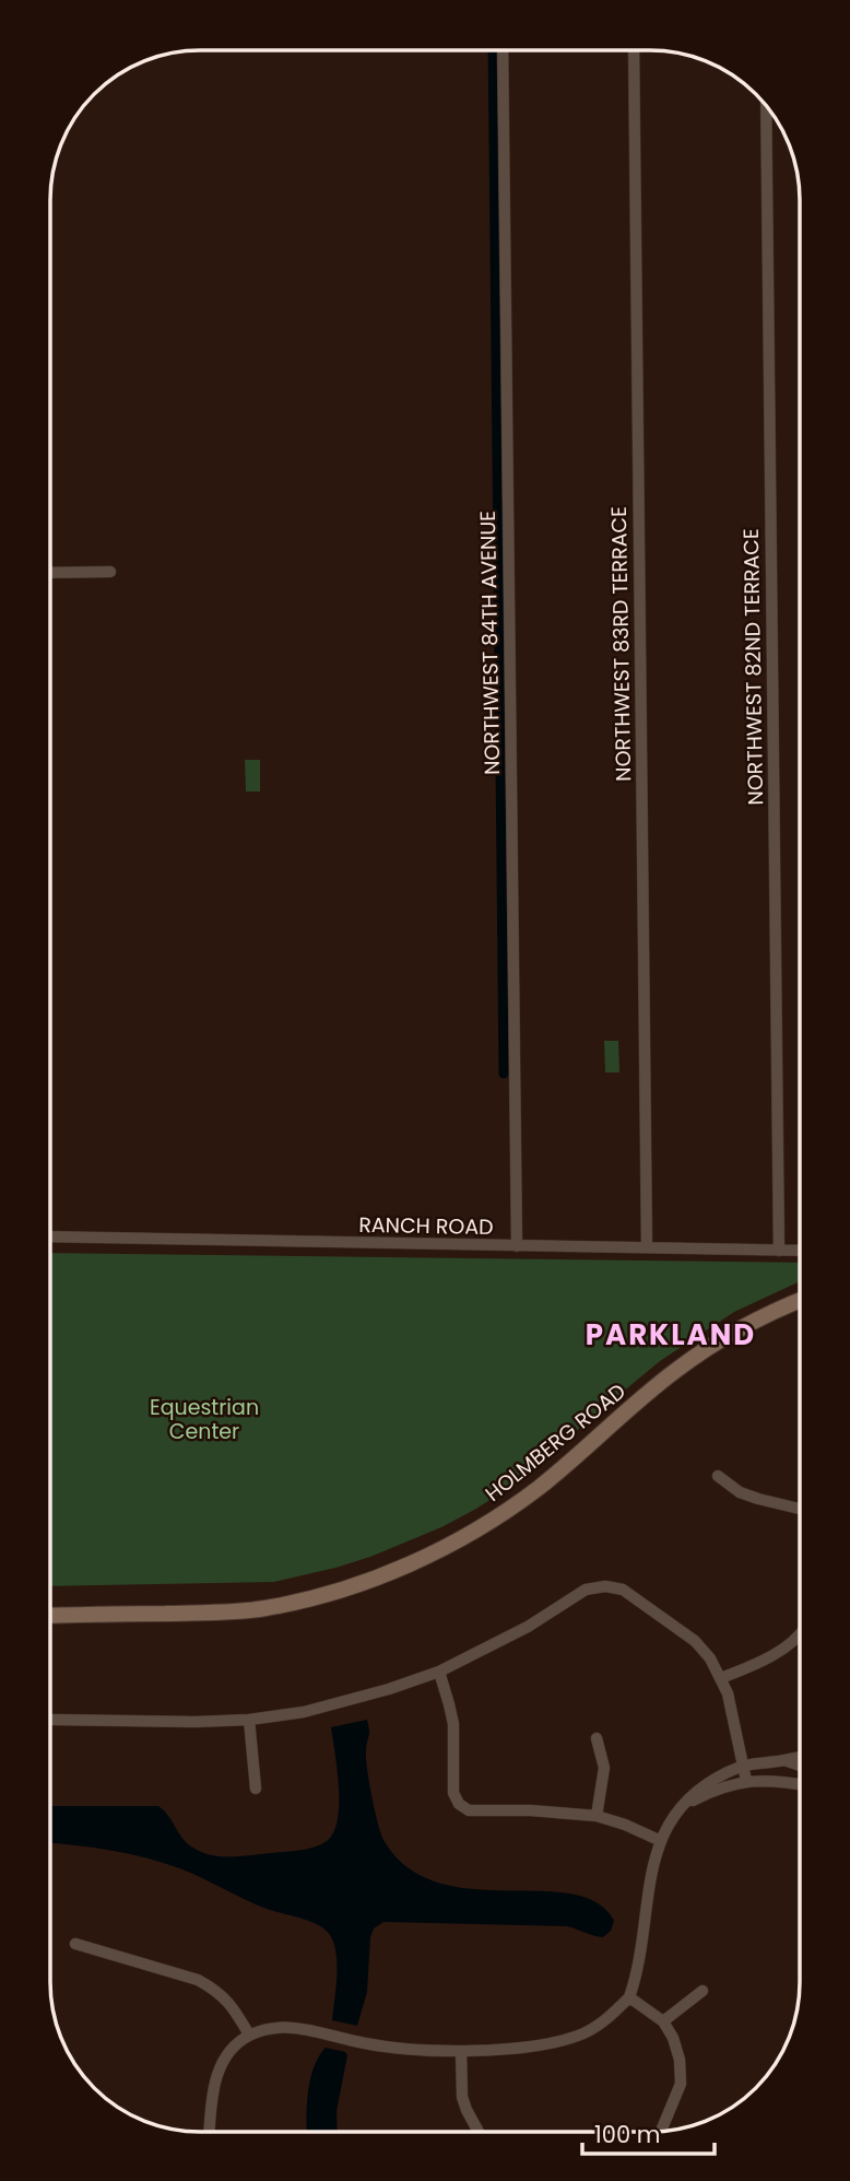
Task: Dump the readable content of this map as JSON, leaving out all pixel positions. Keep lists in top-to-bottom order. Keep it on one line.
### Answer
{"streets":{"street":["NORTHWEST 84TH AVENUE","NORTHWEST 83RD TERRACE","NORTHWEST 82ND TERRACE","RANCH ROAD","HOLMBERG ROAD"]},"crossings":[["NORTHWEST 84TH AVENUE","RANCH ROAD"],["NORTHWEST 83RD TERRACE","RANCH ROAD"],["NORTHWEST 82ND TERRACE","RANCH ROAD"]],"districts":["PARKLAND"],"parks":["Equestrian Center"],"scale_bar":"100 m"}
